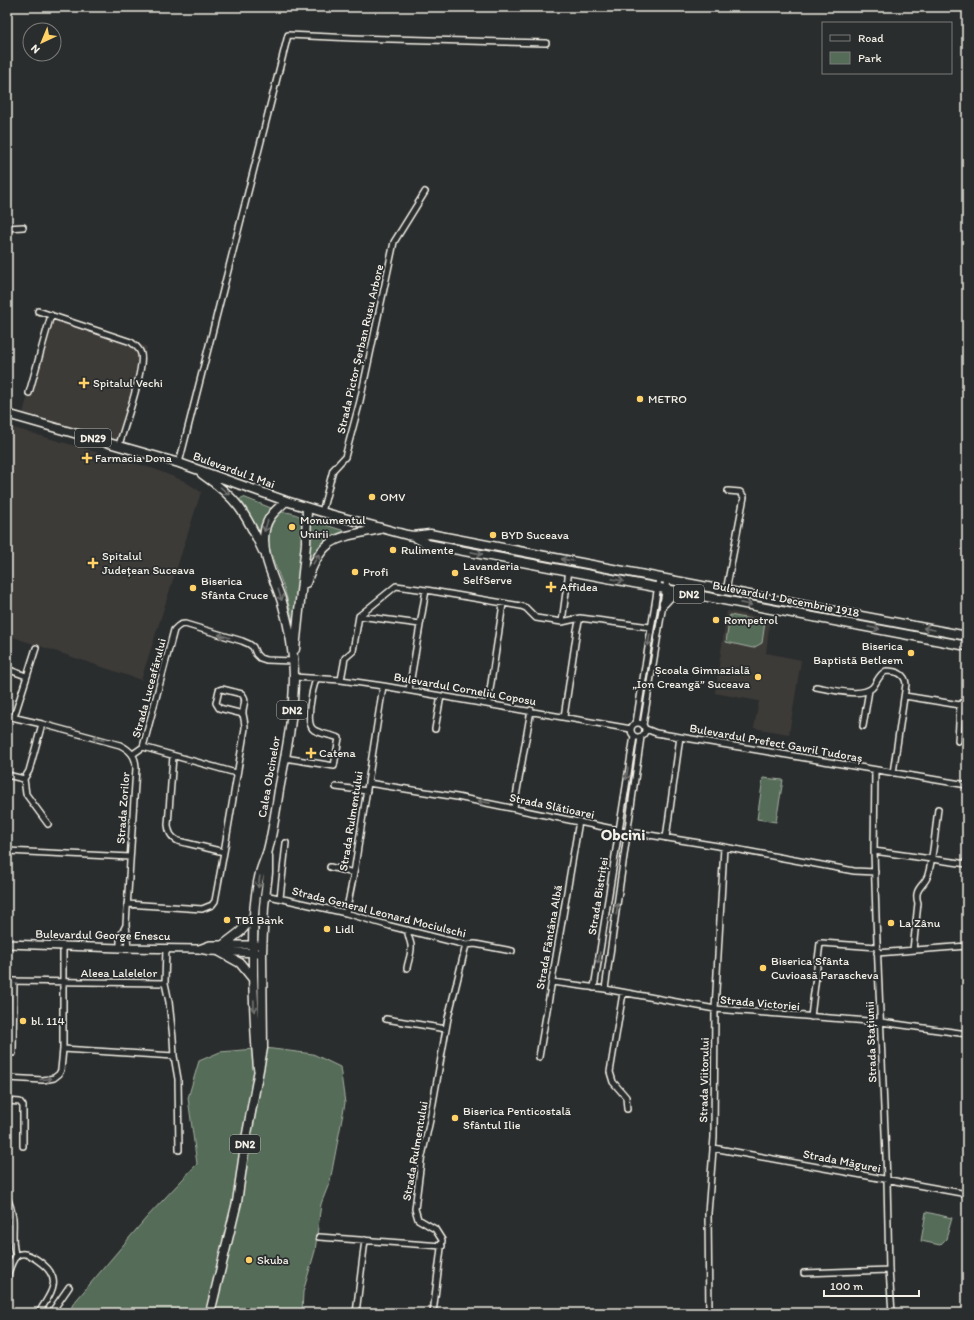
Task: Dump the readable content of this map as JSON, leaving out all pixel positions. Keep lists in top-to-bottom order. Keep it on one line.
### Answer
{"streets":{"main road":["DN29","Bulevardul 1 Mai","DN2","Bulevardul 1 Decembrie 1918","Calea Obcinelor","Bulevardul George Enescu"],"street":["Strada Pictor Șerban Rusu Arbore","Strada Luceafărului","Bulevardul Corneliu Coposu","Bulevardul Prefect Gavril Tudoraș","Strada Slătioarei","Strada Zorilor","Strada Rulmentului","Strada Bistriței","Strada General Leonard Mociulschi","Strada Fântâna Albă","Aleea Lalelelor","Strada Victoriei","Strada Stațiunii","Strada Viitorului","Strada Măgurei"]},"crossings":[["Strada Pictor Șerban Rusu Arbore","Bulevardul 1 Mai"],["DN29","Bulevardul 1 Mai"],["DN29","Calea Obcinelor"],["Bulevardul 1 Mai","DN2"],["Bulevardul 1 Mai","Bulevardul 1 Decembrie 1918"],["Bulevardul 1 Mai","Calea Obcinelor"],["DN2","Bulevardul 1 Decembrie 1918"],["DN2","Calea Obcinelor"],["DN2","Bulevardul George Enescu"],["Bulevardul 1 Decembrie 1918","Strada Bistriței"],["Strada Luceafărului","Calea Obcinelor"],["Strada Luceafărului","Strada Zorilor"],["Bulevardul Corneliu Coposu","Calea Obcinelor"],["Bulevardul Corneliu Coposu","Strada Rulmentului"],["Bulevardul Prefect Gavril Tudoraș","Strada Bistriței"],["Bulevardul Prefect Gavril Tudoraș","Strada Stațiunii"],["Calea Obcinelor","Strada General Leonard Mociulschi"],["Calea Obcinelor","Bulevardul George Enescu"],["Strada Slătioarei","Strada Rulmentului"],["Strada Slătioarei","Strada Bistriței"],["Strada Slătioarei","Strada Fântâna Albă"],["Strada Slătioarei","Strada Stațiunii"],["Strada Slătioarei","Strada Viitorului"],["Strada Zorilor","Bulevardul George Enescu"],["Strada Rulmentului","Strada General Leonard Mociulschi"],["Strada Bistriței","Strada Victoriei"],["Bulevardul George Enescu","Aleea Lalelelor"],["Strada Fântâna Albă","Strada Victoriei"],["Strada Victoriei","Strada Stațiunii"],["Strada Victoriei","Strada Viitorului"],["Strada Stațiunii","Strada Măgurei"],["Strada Viitorului","Strada Măgurei"]],"districts":["Obcini"],"places":{"health":["Spitalul Vechi","Farmacia Dona","Spitalul Județean Suceava","Affidea","Catena"],"other":["METRO","OMV","Monumentul Unirii","BYD Suceava","Rulimente","Profi","Lavanderia SelfServe","Biserica Sfânta Cruce","Rompetrol","Biserica Baptistă Betleem","Școala Gimnazială „Ion Creangă” Suceava","TBI Bank","La Zânu","Lidl","Biserica Sfânta Cuvioasă Parascheva","bl. 114","Biserica Penticostală Sfântul Ilie","Skuba"]},"legend":["Road","Park"],"scale_bar":"100 m","north":"bottom left"}
